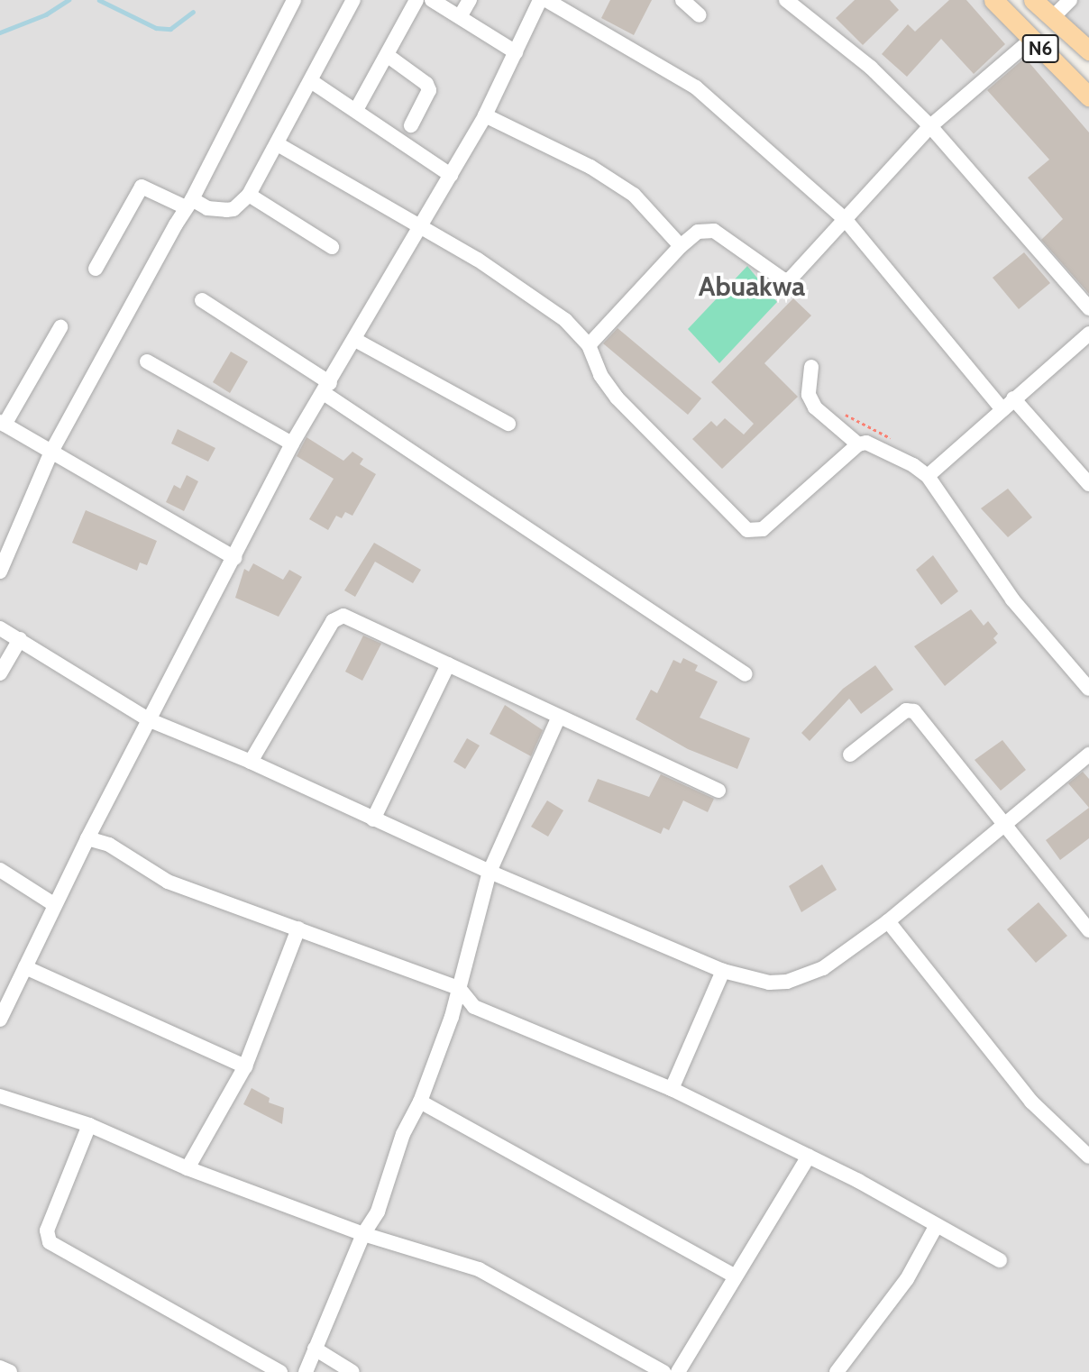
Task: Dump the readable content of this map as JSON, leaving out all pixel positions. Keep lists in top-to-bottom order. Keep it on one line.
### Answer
{"streets":{"main road":["N6"]},"districts":["Abuakwa"]}
